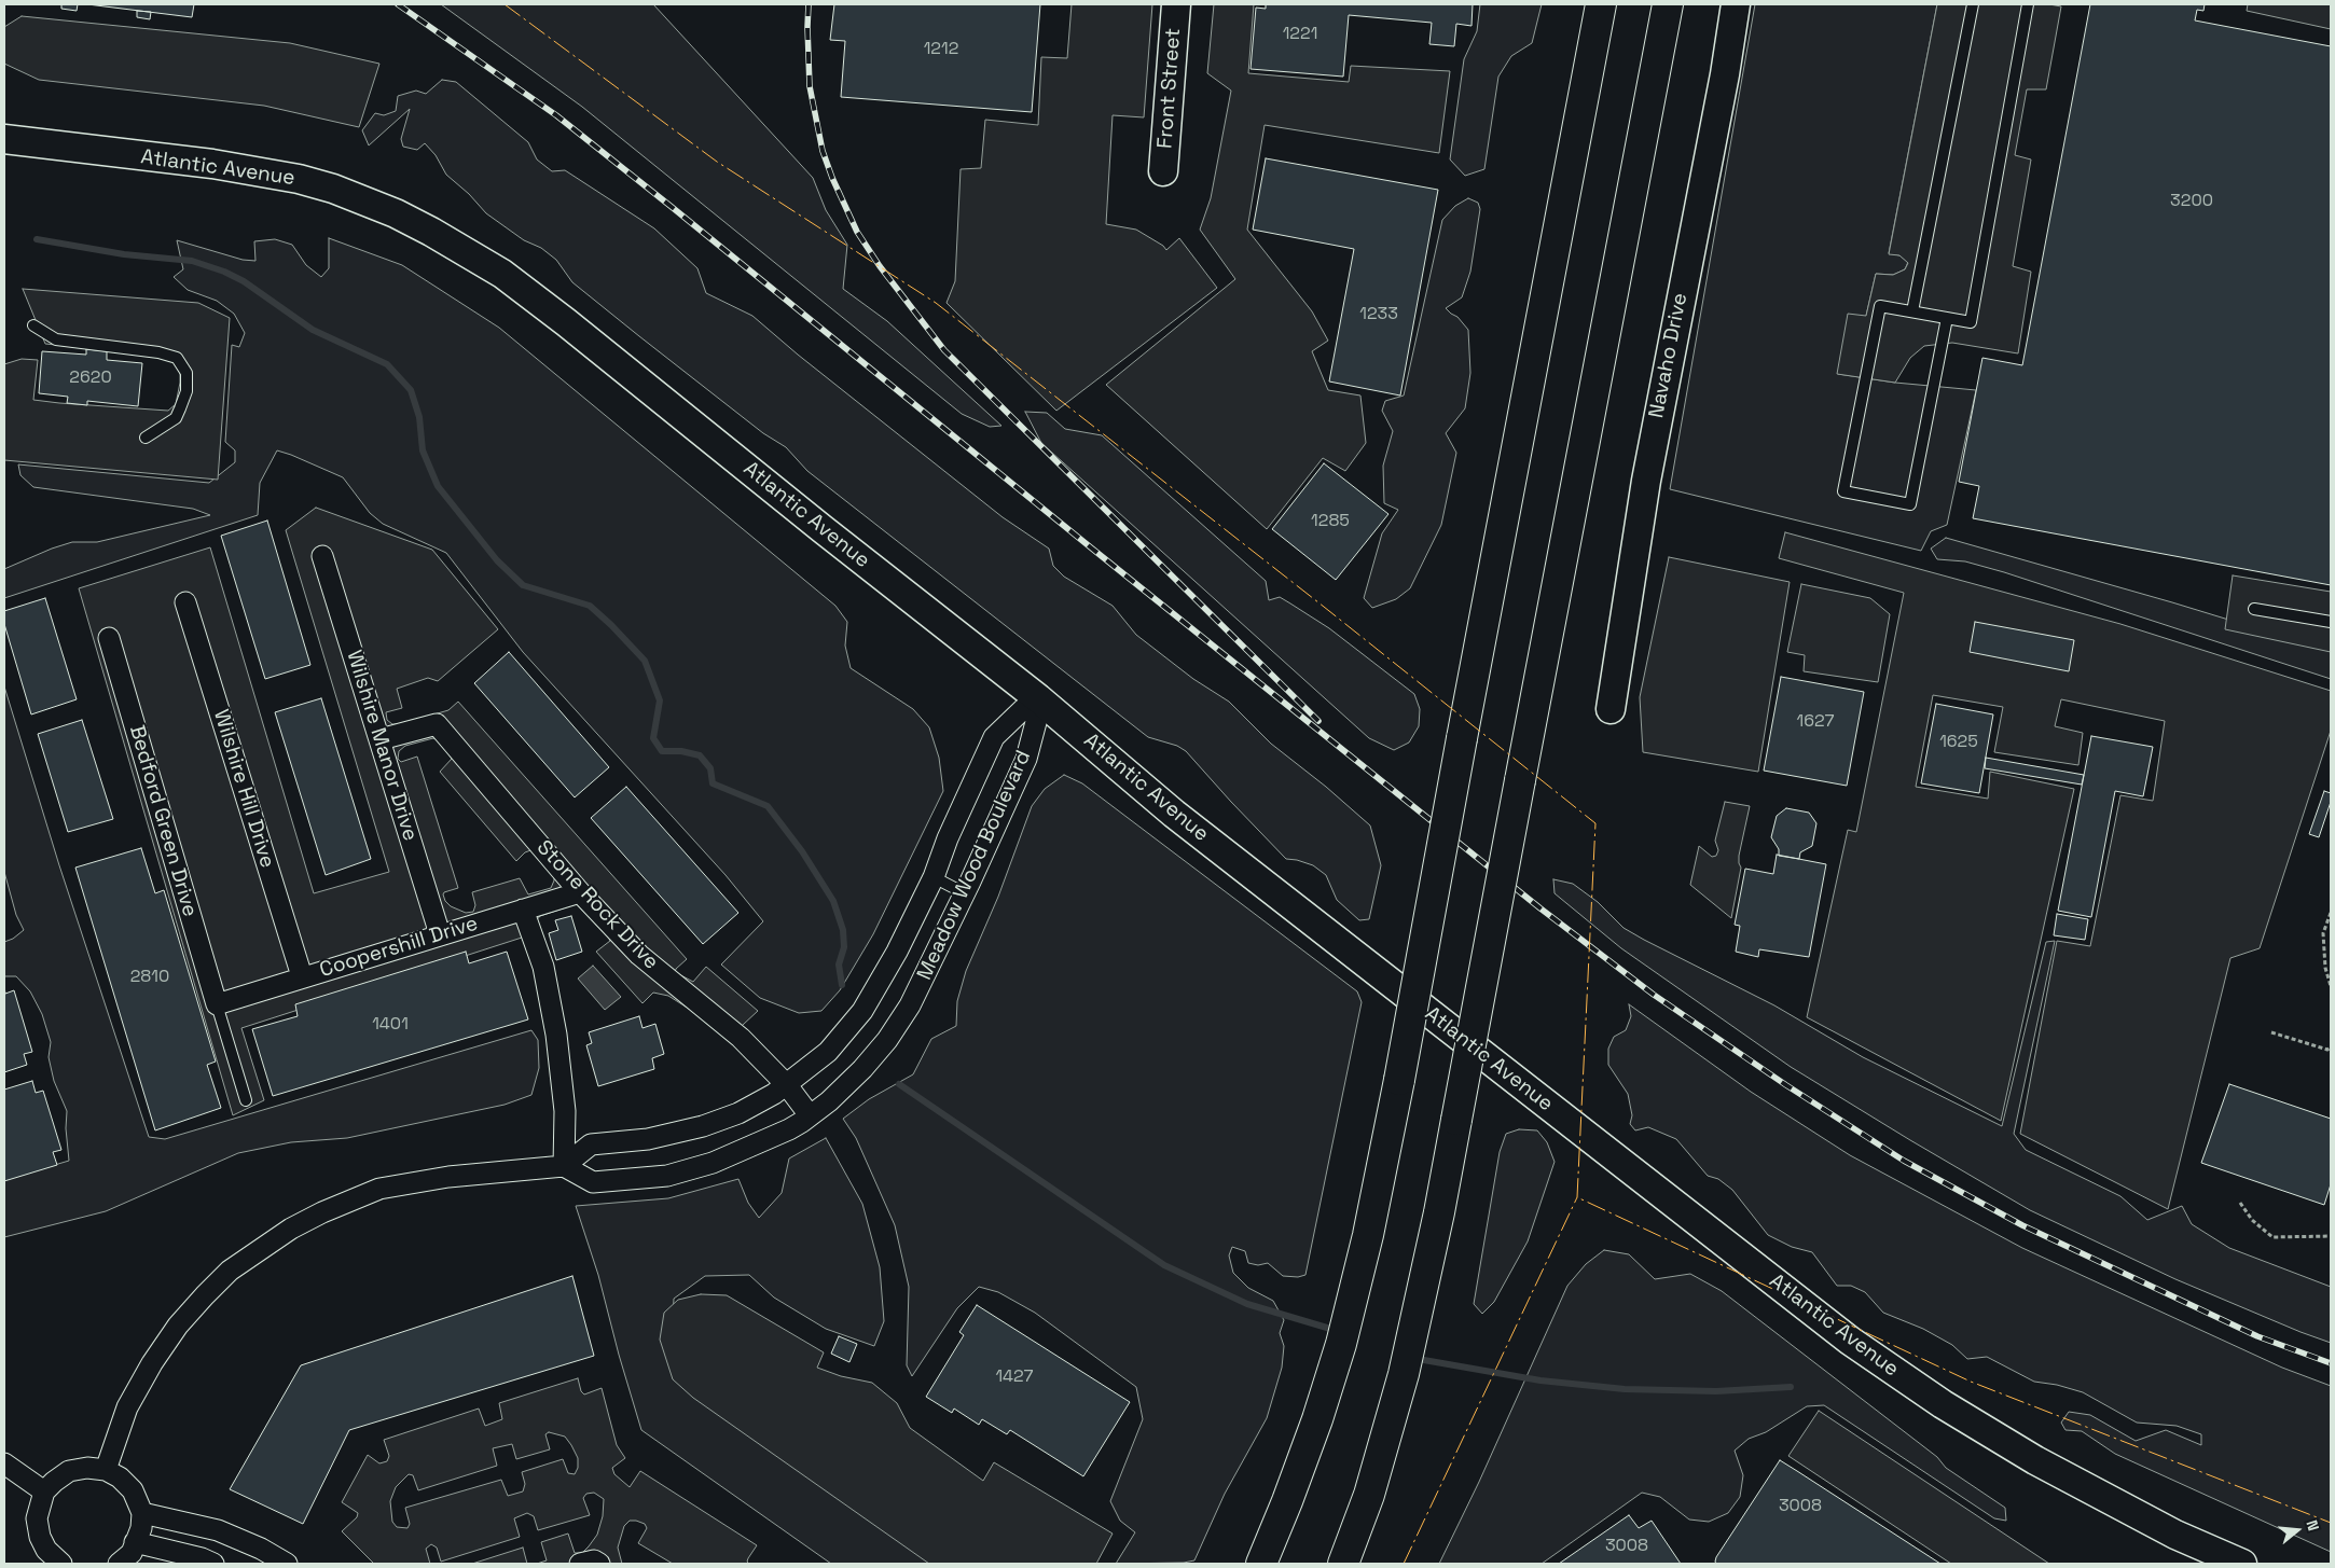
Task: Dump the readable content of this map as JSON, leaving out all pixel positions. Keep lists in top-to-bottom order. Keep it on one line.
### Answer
{"streets":{"main road":["Front Street","Atlantic Avenue","Navaho Drive"],"street":["Wilshire Manor Drive","Wilshire Hill Drive","Bedford Green Drive","Meadow Wood Boulevard","Stone Rock Drive","Coopershill Drive"]},"crossings":[["Atlantic Avenue","Meadow Wood Boulevard"],["Wilshire Manor Drive","Stone Rock Drive"],["Wilshire Manor Drive","Coopershill Drive"],["Wilshire Hill Drive","Coopershill Drive"],["Bedford Green Drive","Coopershill Drive"],["Meadow Wood Boulevard","Stone Rock Drive"],["Stone Rock Drive","Coopershill Drive"]],"house_numbers":["1221","1212","3200","1233","2620","1285","1627","1625","2810","1401","1427","3008","3008"],"north":"right"}
